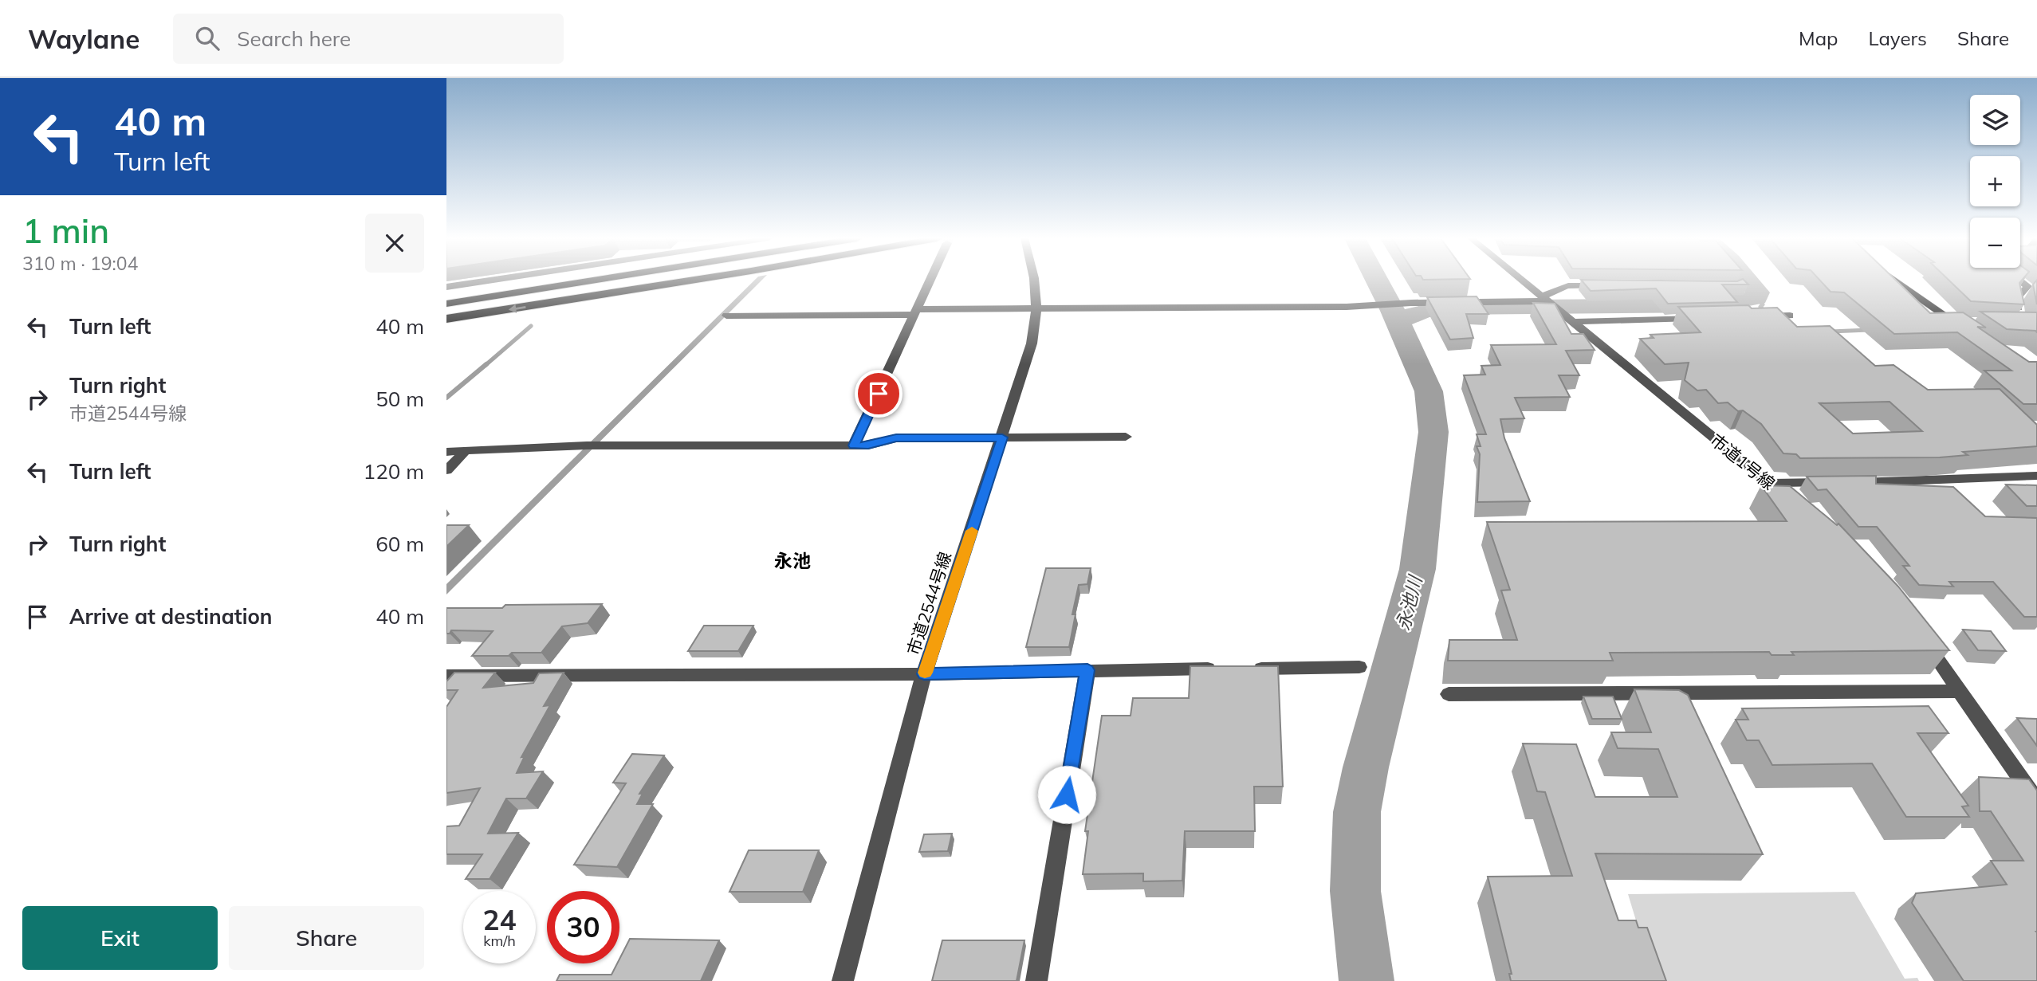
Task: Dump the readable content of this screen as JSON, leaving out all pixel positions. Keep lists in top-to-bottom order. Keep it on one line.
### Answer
{"streets":{"street":["市道1号線","市道2544号線"]},"districts":["永池"],"water":["永池川"],"page":{"header":"Waylane","search":"Search here","nav":["Map","Layers","Share"],"turn":["40 m","Turn left"],"map_buttons":["+","−"],"heading":["1 min","310 m · 19:04"],"list":[{"name":"Turn left","value":"40 m"},{"name":"Turn right","note":"市道2544号線","value":"50 m"},{"name":"Turn left","value":"120 m"},{"name":"Turn right","value":"60 m"},{"name":"Arrive at destination","value":"40 m"}],"speed":"24 km/h","limit":"30","buttons":["Exit","Share"]}}
